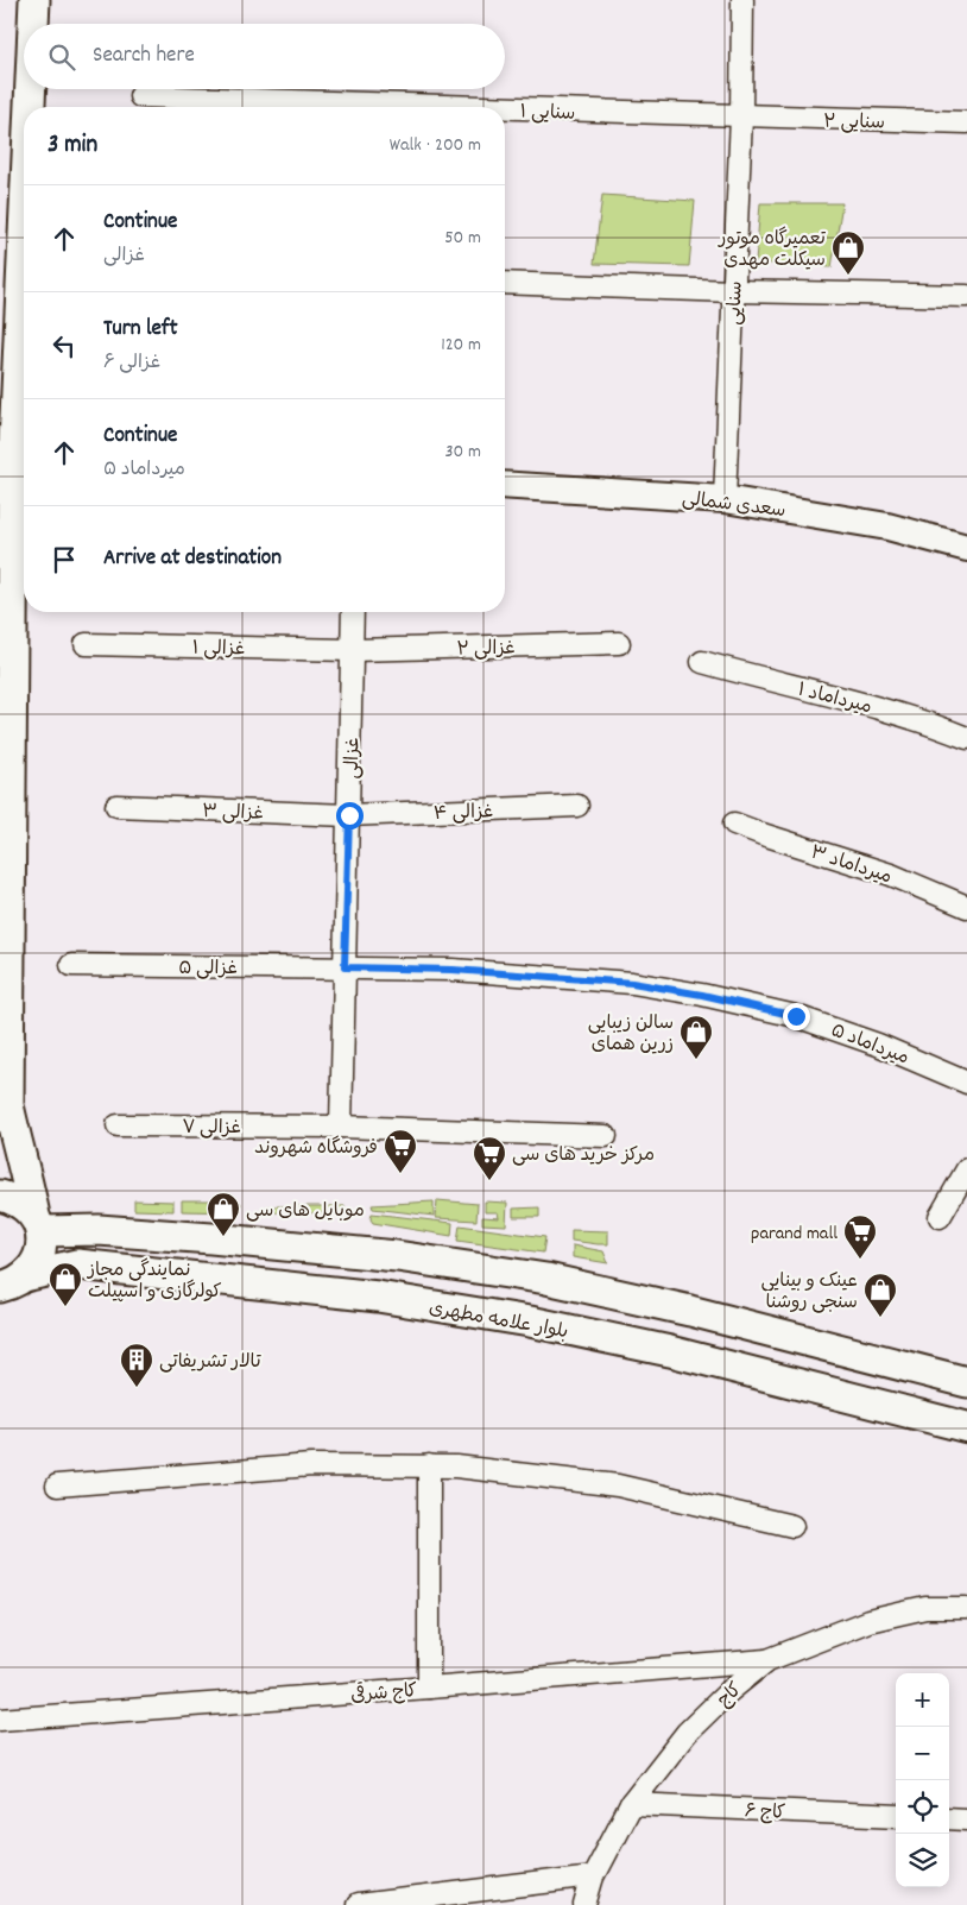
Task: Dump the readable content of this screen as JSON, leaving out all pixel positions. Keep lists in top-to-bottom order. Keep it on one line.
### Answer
{"streets":{"main road":["بلوار علامه مطهری"],"street":["سنایی ۱","سنایی ۲","سنایی","سعدی شمالی","غزالی ۱","غزالی ۲","میرداماد ۱","غزالی","غزالی ۳","غزالی ۴","میرداماد ۳","غزالی ۵","میرداماد ۵","غزالی ۷","کاج شرقی","کاج","کاج ۶"]},"crossings":[["سنایی ۱","سنایی ۲"],["سنایی ۱","سنایی"],["سنایی ۲","سنایی"],["سنایی","سعدی شمالی"],["غزالی ۱","غزالی ۲"],["غزالی ۱","غزالی"],["غزالی ۲","غزالی"],["غزالی","غزالی ۳"],["غزالی","غزالی ۴"],["غزالی","غزالی ۵"],["غزالی","غزالی ۷"],["غزالی ۳","غزالی ۴"],["غزالی ۵","میرداماد ۵"],["کاج شرقی","کاج"],["کاج","کاج ۶"]],"places":{"shop":["تعمیرگاه موتور سیکلت مهدی","سالن زیبایی زرین همای","موبایل های سی","نمایندگی مجاز کولرگازی و اسپیلت","عینک و بینایی سنجی روشنا"],"supermarket":["فروشگاه شهروند","مرکز خرید های سی","parand mall"],"building":["تالار تشریفاتی"]},"page":{"search":"Search here","heading":["3 min","Walk · 200 m"],"list":[["Continue","غزالی","50 m"],["Turn left","غزالی ۶","120 m"],["Continue","میرداماد ۵","30 m"],"Arrive at destination"],"map_buttons":["+","−"]}}
